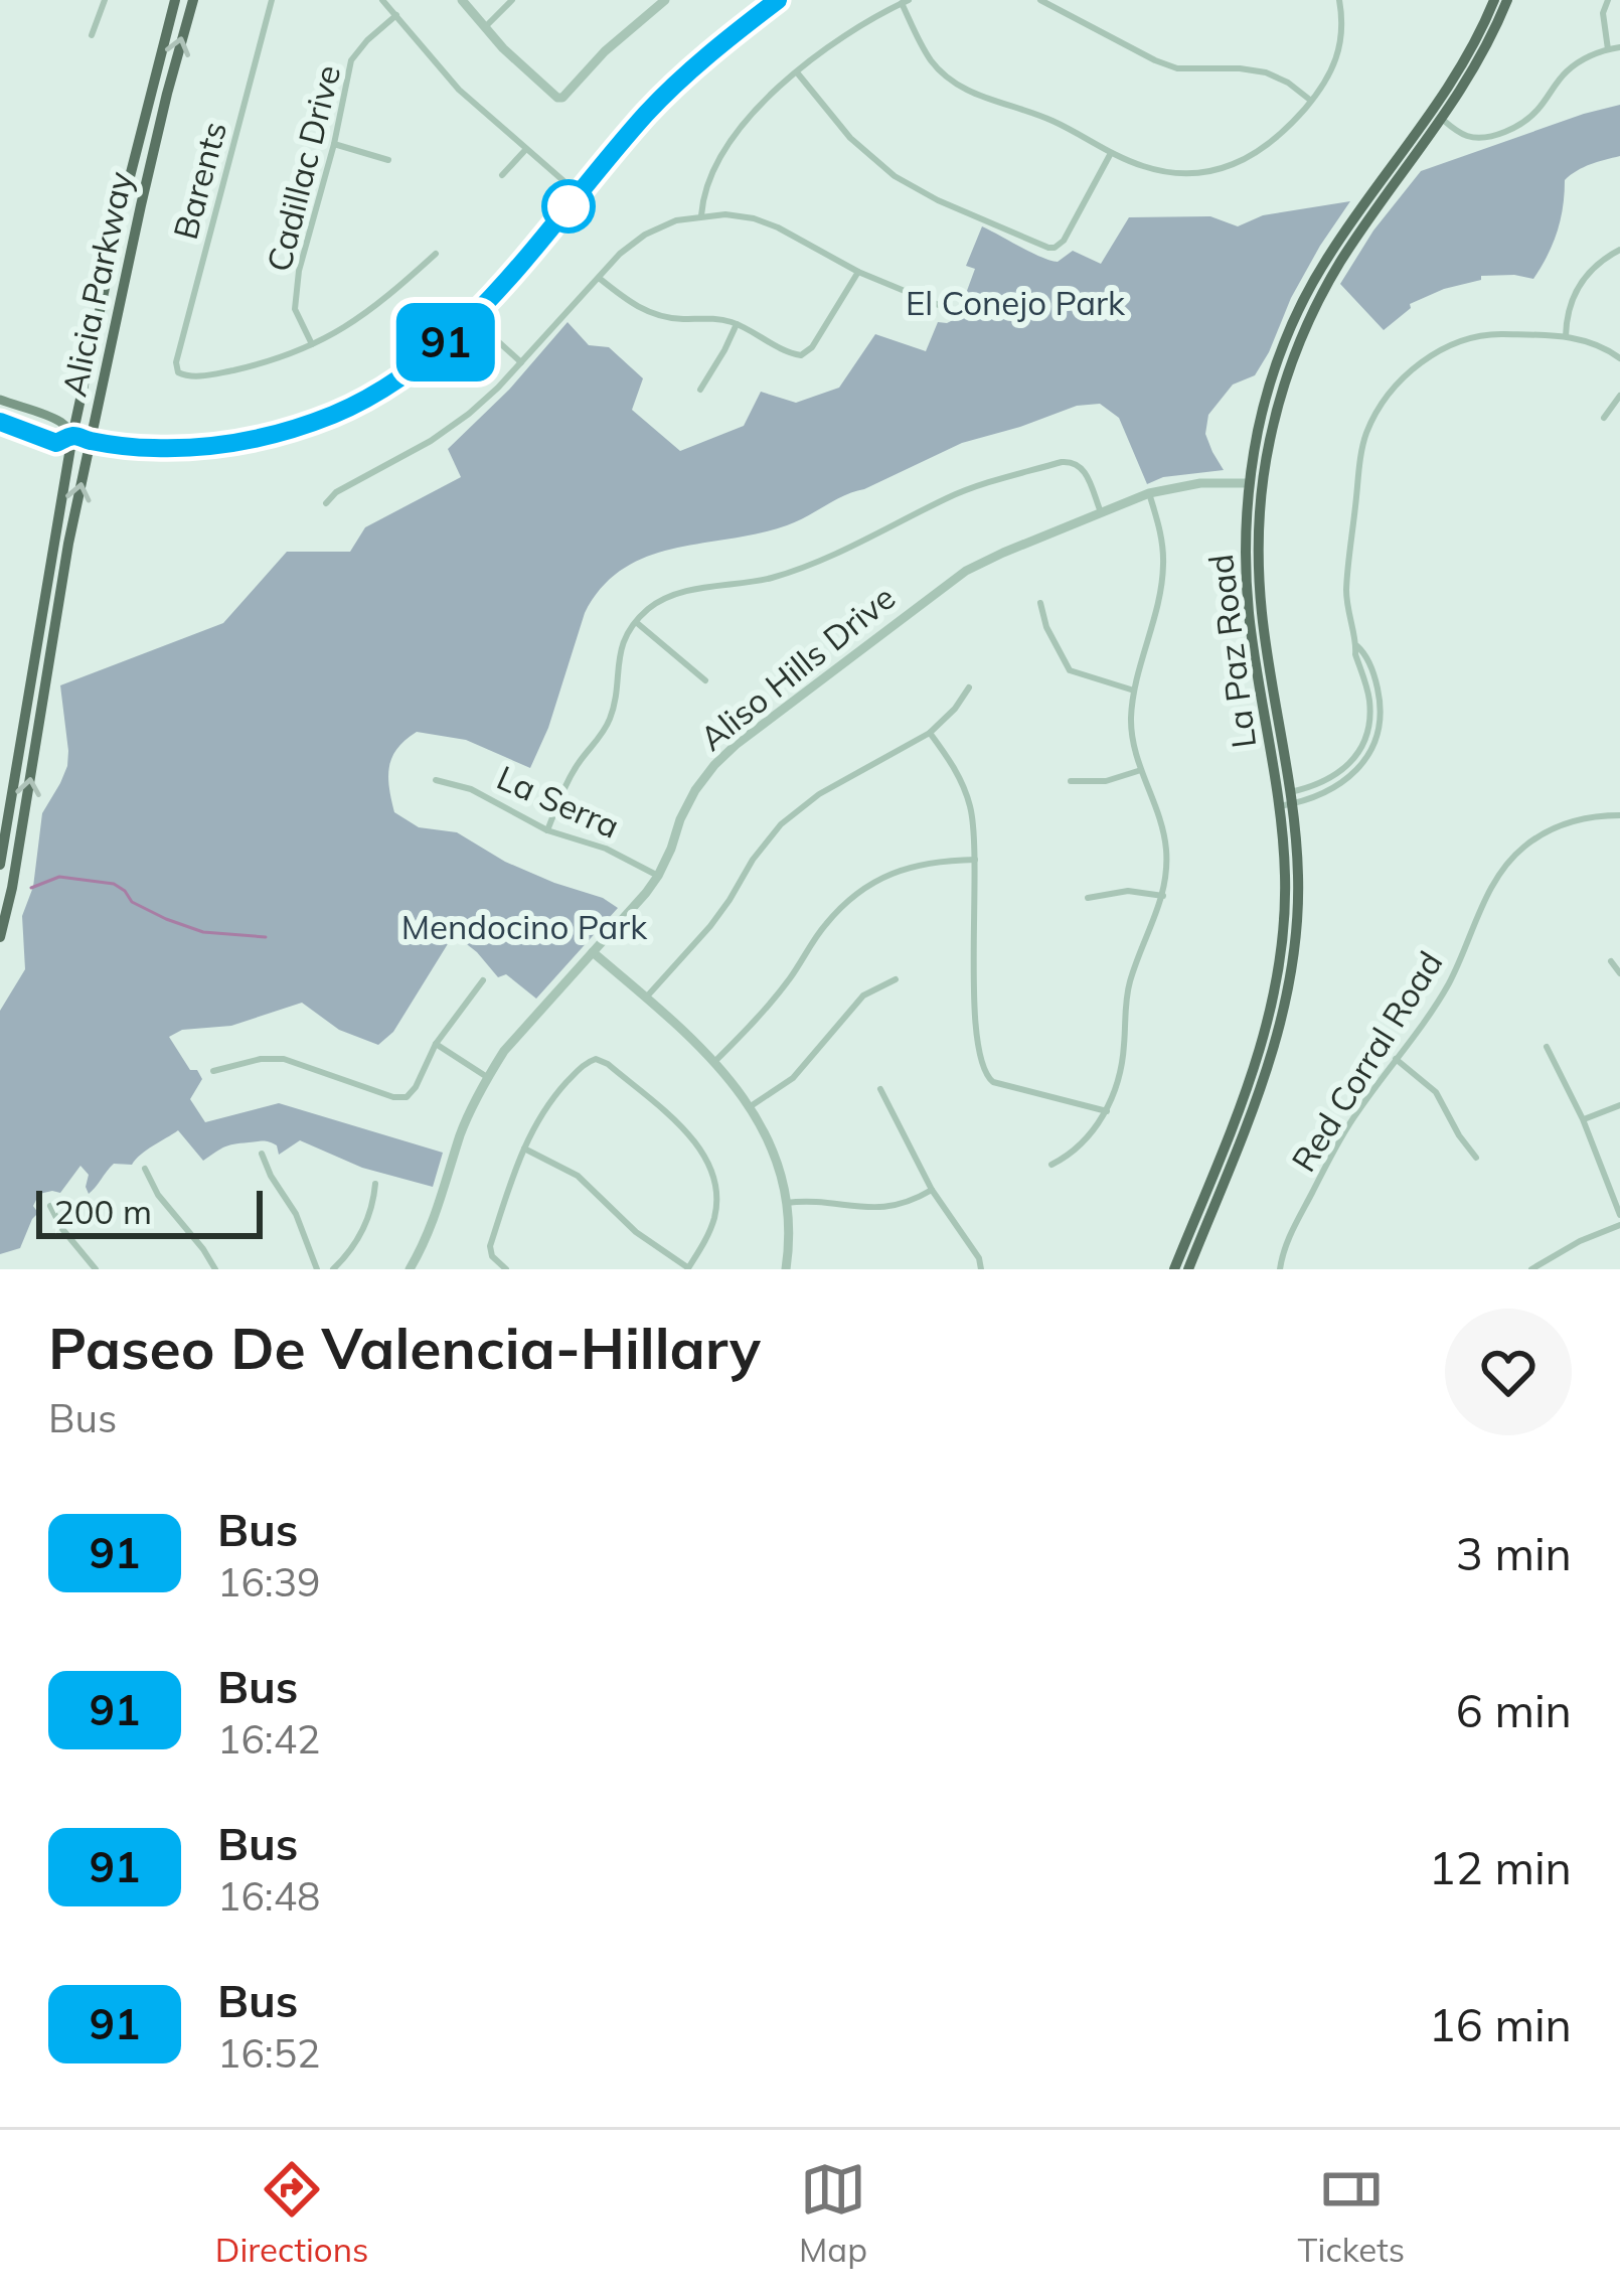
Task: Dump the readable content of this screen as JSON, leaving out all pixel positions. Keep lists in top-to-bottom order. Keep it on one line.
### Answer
{"streets":{"main road":["Alicia Parkway","La Paz Road"],"street":["Cadillac Drive","Barents","Aliso Hills Drive","La Serra","Red Corral Road"]},"crossings":[["Cadillac Drive","Barents"],["La Paz Road","Aliso Hills Drive"],["Aliso Hills Drive","La Serra"]],"parks":["El Conejo Park","Mendocino Park"],"lines":["bus line 91"],"scale_bar":"200 m","page":{"on_map":"91","scale":"200 m","heading":["Paseo De Valencia-Hillary","Bus"],"list":[{"mark":"91","name":"Bus","note":"16:39","value":"3 min"},{"mark":"91","name":"Bus","note":"16:42","value":"6 min"},{"mark":"91","name":"Bus","note":"16:48","value":"12 min"},{"mark":"91","name":"Bus","note":"16:52","value":"16 min"}],"tabs":["Directions","Map","Tickets"]}}
